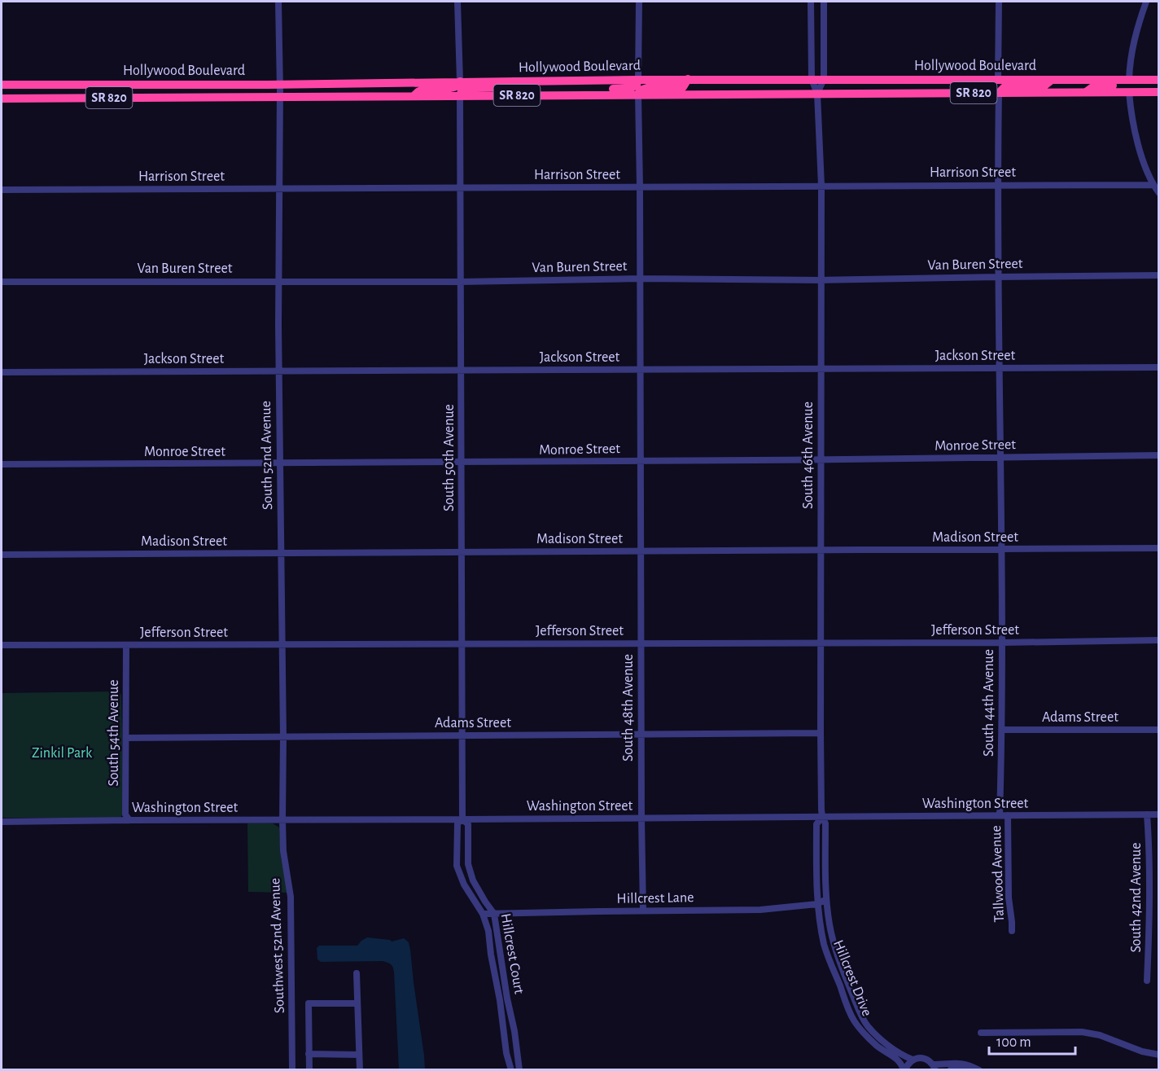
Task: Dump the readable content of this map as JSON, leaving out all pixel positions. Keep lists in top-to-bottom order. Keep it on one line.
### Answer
{"streets":{"highway":["Hollywood Boulevard","SR 820"],"street":["Harrison Street","Van Buren Street","Jackson Street","Monroe Street","South 52nd Avenue","South 46th Avenue","South 50th Avenue","Madison Street","Jefferson Street","South 44th Avenue","South 48th Avenue","Adams Street","South 54th Avenue","Washington Street","Tallwood Avenue","South 42nd Avenue","Hillcrest Lane","Southwest 52nd Avenue","Hillcrest Court","Hillcrest Drive"]},"crossings":[["Hollywood Boulevard","South 52nd Avenue"],["Hollywood Boulevard","South 46th Avenue"],["Hollywood Boulevard","South 50th Avenue"],["Hollywood Boulevard","South 44th Avenue"],["Hollywood Boulevard","South 48th Avenue"],["Harrison Street","South 52nd Avenue"],["Harrison Street","South 46th Avenue"],["Harrison Street","South 50th Avenue"],["Harrison Street","South 44th Avenue"],["Harrison Street","South 48th Avenue"],["Van Buren Street","South 52nd Avenue"],["Van Buren Street","South 46th Avenue"],["Van Buren Street","South 50th Avenue"],["Van Buren Street","South 44th Avenue"],["Van Buren Street","South 48th Avenue"],["Jackson Street","South 52nd Avenue"],["Jackson Street","South 46th Avenue"],["Jackson Street","South 50th Avenue"],["Jackson Street","South 44th Avenue"],["Jackson Street","South 48th Avenue"],["Monroe Street","South 52nd Avenue"],["Monroe Street","South 46th Avenue"],["Monroe Street","South 50th Avenue"],["Monroe Street","South 44th Avenue"],["Monroe Street","South 48th Avenue"],["South 52nd Avenue","Madison Street"],["South 52nd Avenue","Jefferson Street"],["South 52nd Avenue","Adams Street"],["South 52nd Avenue","Washington Street"],["South 52nd Avenue","Southwest 52nd Avenue"],["South 46th Avenue","Madison Street"],["South 46th Avenue","Jefferson Street"],["South 46th Avenue","Adams Street"],["South 46th Avenue","Washington Street"],["South 46th Avenue","Hillcrest Lane"],["South 46th Avenue","Hillcrest Drive"],["South 50th Avenue","Madison Street"],["South 50th Avenue","Jefferson Street"],["South 50th Avenue","Adams Street"],["South 50th Avenue","Washington Street"],["South 50th Avenue","Hillcrest Court"],["Madison Street","South 44th Avenue"],["Madison Street","South 48th Avenue"],["Jefferson Street","South 44th Avenue"],["Jefferson Street","South 48th Avenue"],["Jefferson Street","South 54th Avenue"],["South 44th Avenue","Adams Street"],["South 44th Avenue","Washington Street"],["South 48th Avenue","Adams Street"],["South 48th Avenue","Washington Street"],["South 48th Avenue","Hillcrest Lane"],["Adams Street","South 54th Avenue"],["South 54th Avenue","Washington Street"],["Washington Street","Tallwood Avenue"],["Washington Street","South 42nd Avenue"],["Washington Street","Southwest 52nd Avenue"],["Washington Street","Hillcrest Court"],["Hillcrest Lane","Hillcrest Court"],["Hillcrest Lane","Hillcrest Drive"]],"parks":["Zinkil Park"],"scale_bar":"100 m"}
